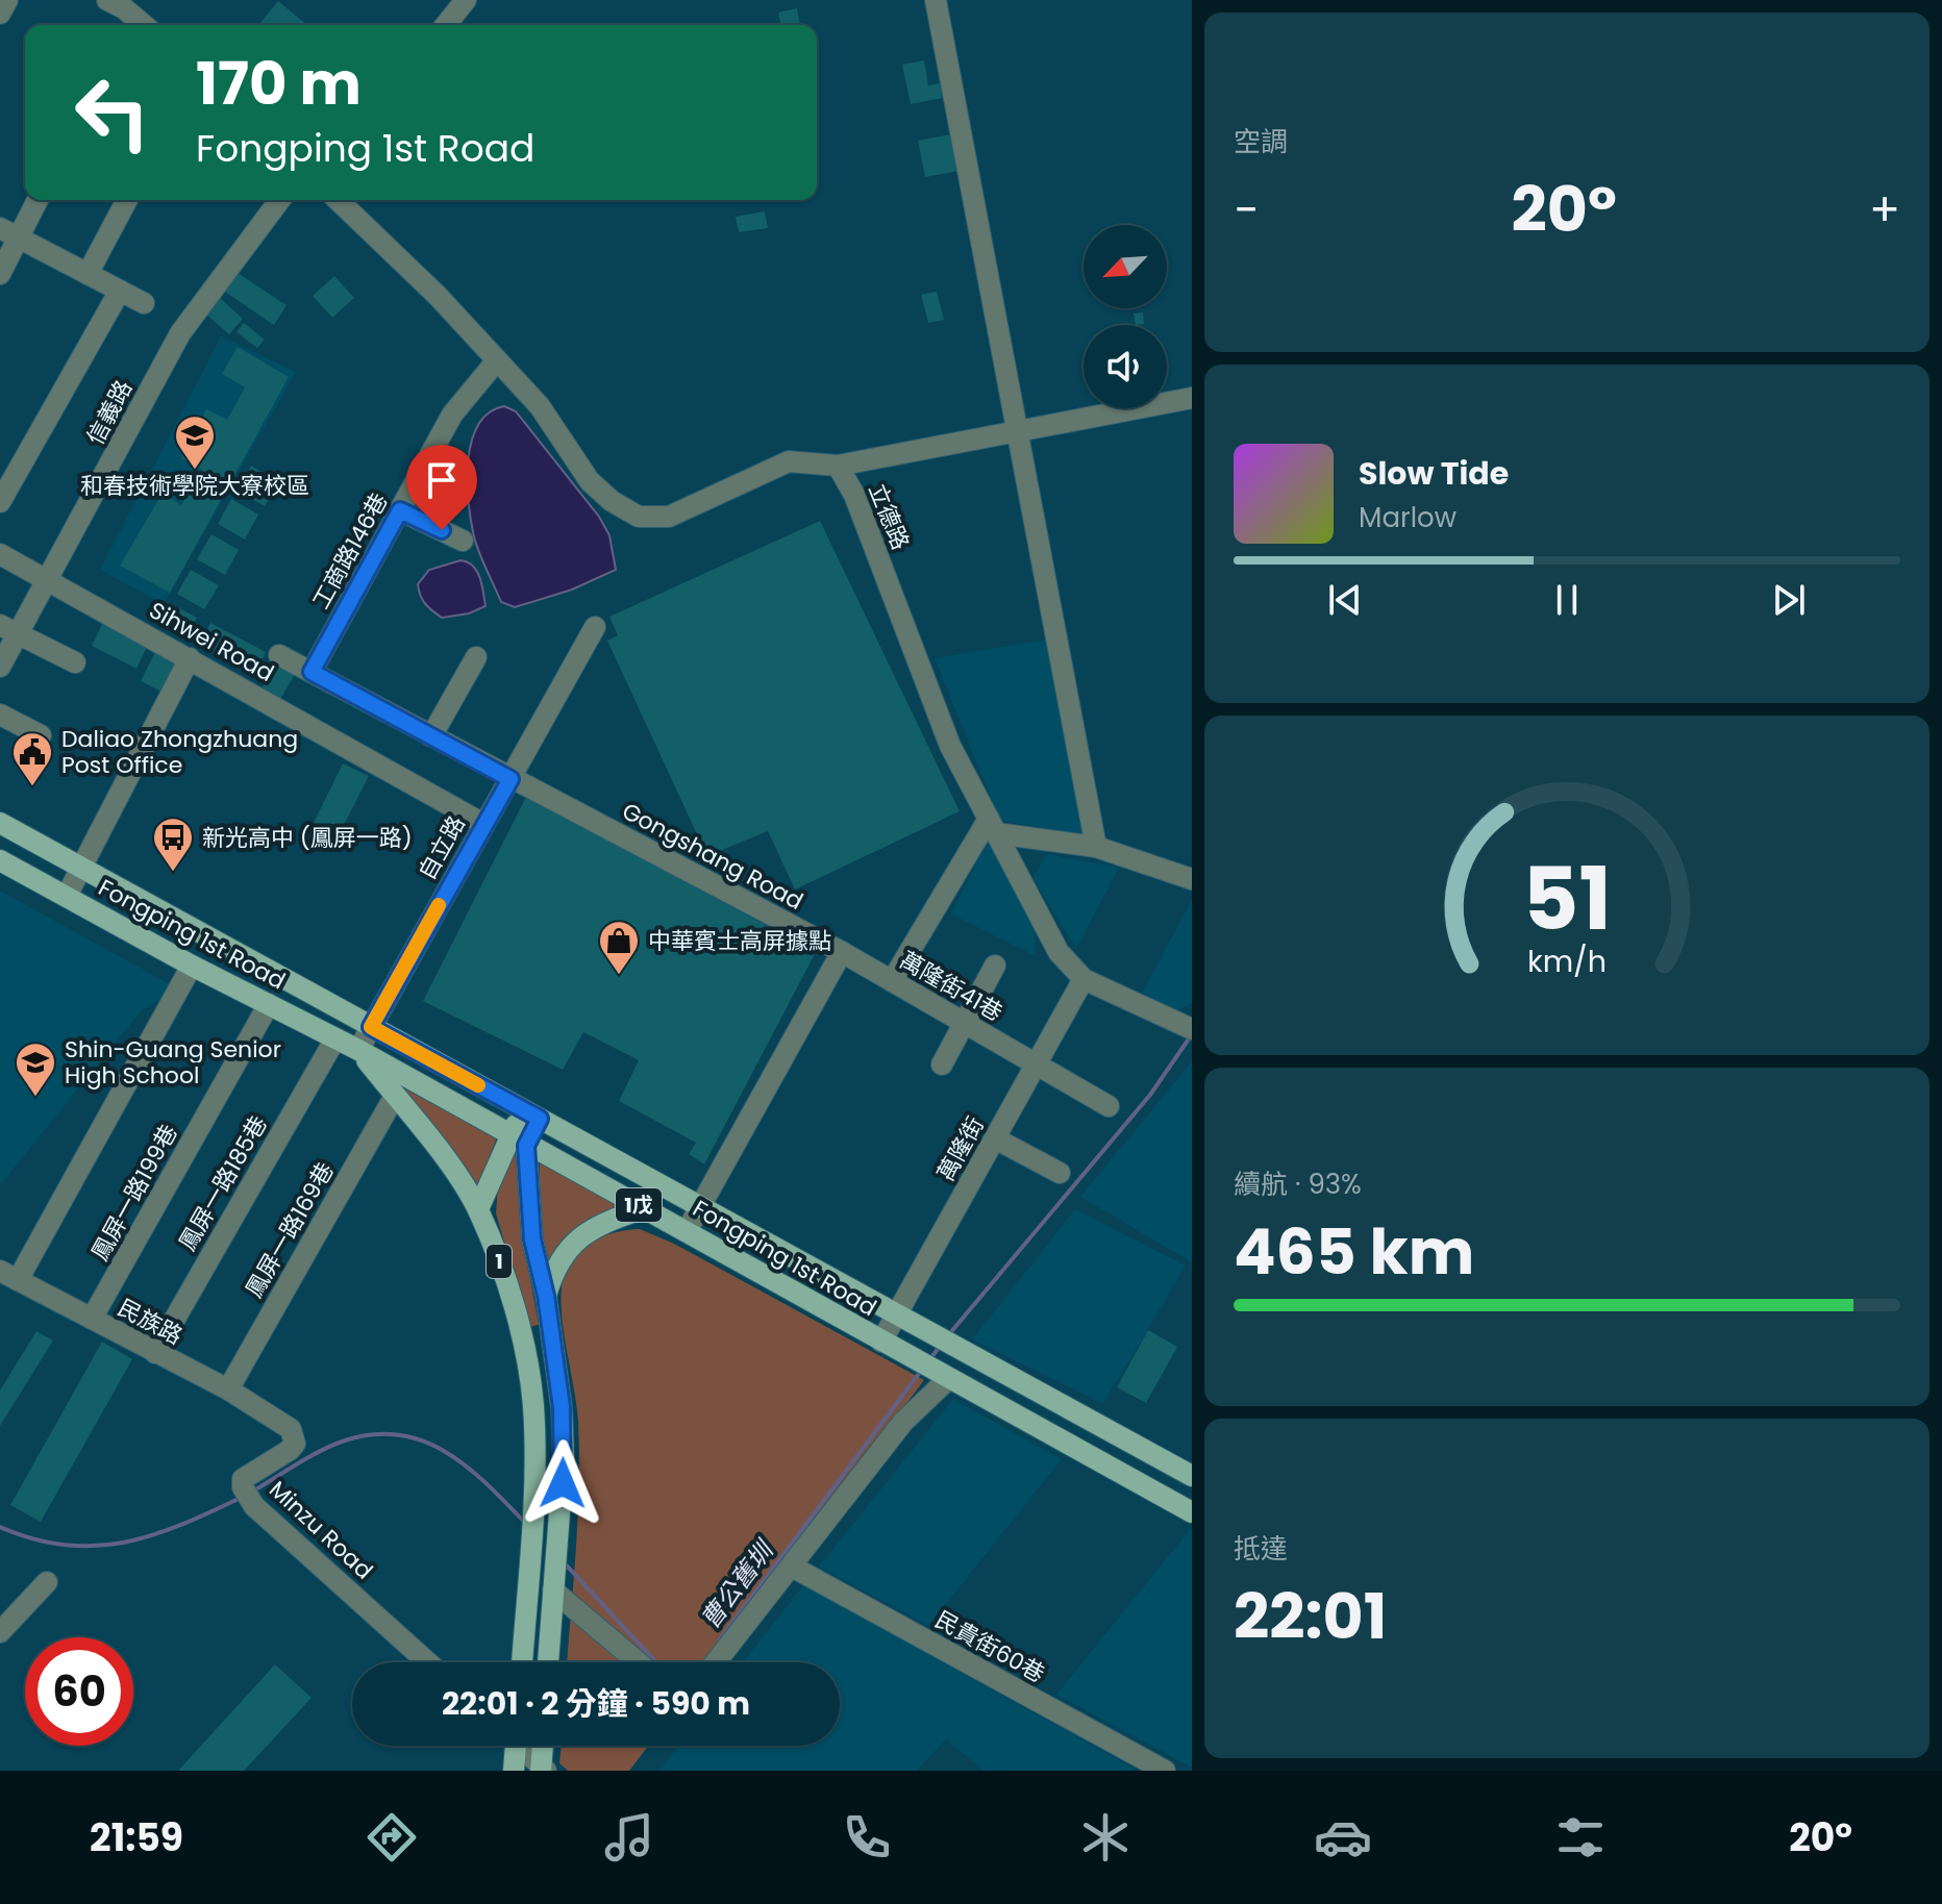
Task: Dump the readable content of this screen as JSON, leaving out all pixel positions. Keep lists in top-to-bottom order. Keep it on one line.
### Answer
{"streets":{"main road":["Fongping 1st Road","1戊","1"],"street":["信義路","立德路","工商路146巷","Sihwei Road","自立路","Gongshang Road","萬隆街41巷","萬隆街","鳳屏一路185巷","鳳屏一路199巷","鳳屏一路169巷","民族路","Minzu Road","民貴街60巷"]},"crossings":[["信義路","Sihwei Road"],["立德路","萬隆街"],["工商路146巷","Gongshang Road"],["Sihwei Road","自立路"],["自立路","Gongshang Road"],["自立路","Fongping 1st Road"],["自立路","1"],["Gongshang Road","萬隆街41巷"],["Fongping 1st Road","萬隆街"],["Fongping 1st Road","鳳屏一路185巷"],["Fongping 1st Road","鳳屏一路199巷"],["Fongping 1st Road","1"],["萬隆街41巷","萬隆街"],["鳳屏一路185巷","民族路"],["鳳屏一路199巷","民族路"],["鳳屏一路169巷","1"],["鳳屏一路169巷","民族路"],["民族路","Minzu Road"]],"water":["曹公舊圳"],"places":{"school or university":["和春技術學院大寮校區","Shin-Guang Senior High School"],"public building":["Daliao Zhongzhuang Post Office"],"bus stop":["新光高中 (鳳屏一路)"],"shop":["中華賓士高屏據點"]},"north":"bottom left","page":{"tile":["空調",["續航 · 93%","465 km"],["抵達","22:01"]],"turn":["170 m","Fongping 1st Road"],"heat":["−","20°","+"],"song":["Slow Tide","Marlow"],"limit":"60","trip":"22:01 · 2 分鐘 · 590 m","tabs":["21:59","20°"],"gauge":["51","km/h"]}}
